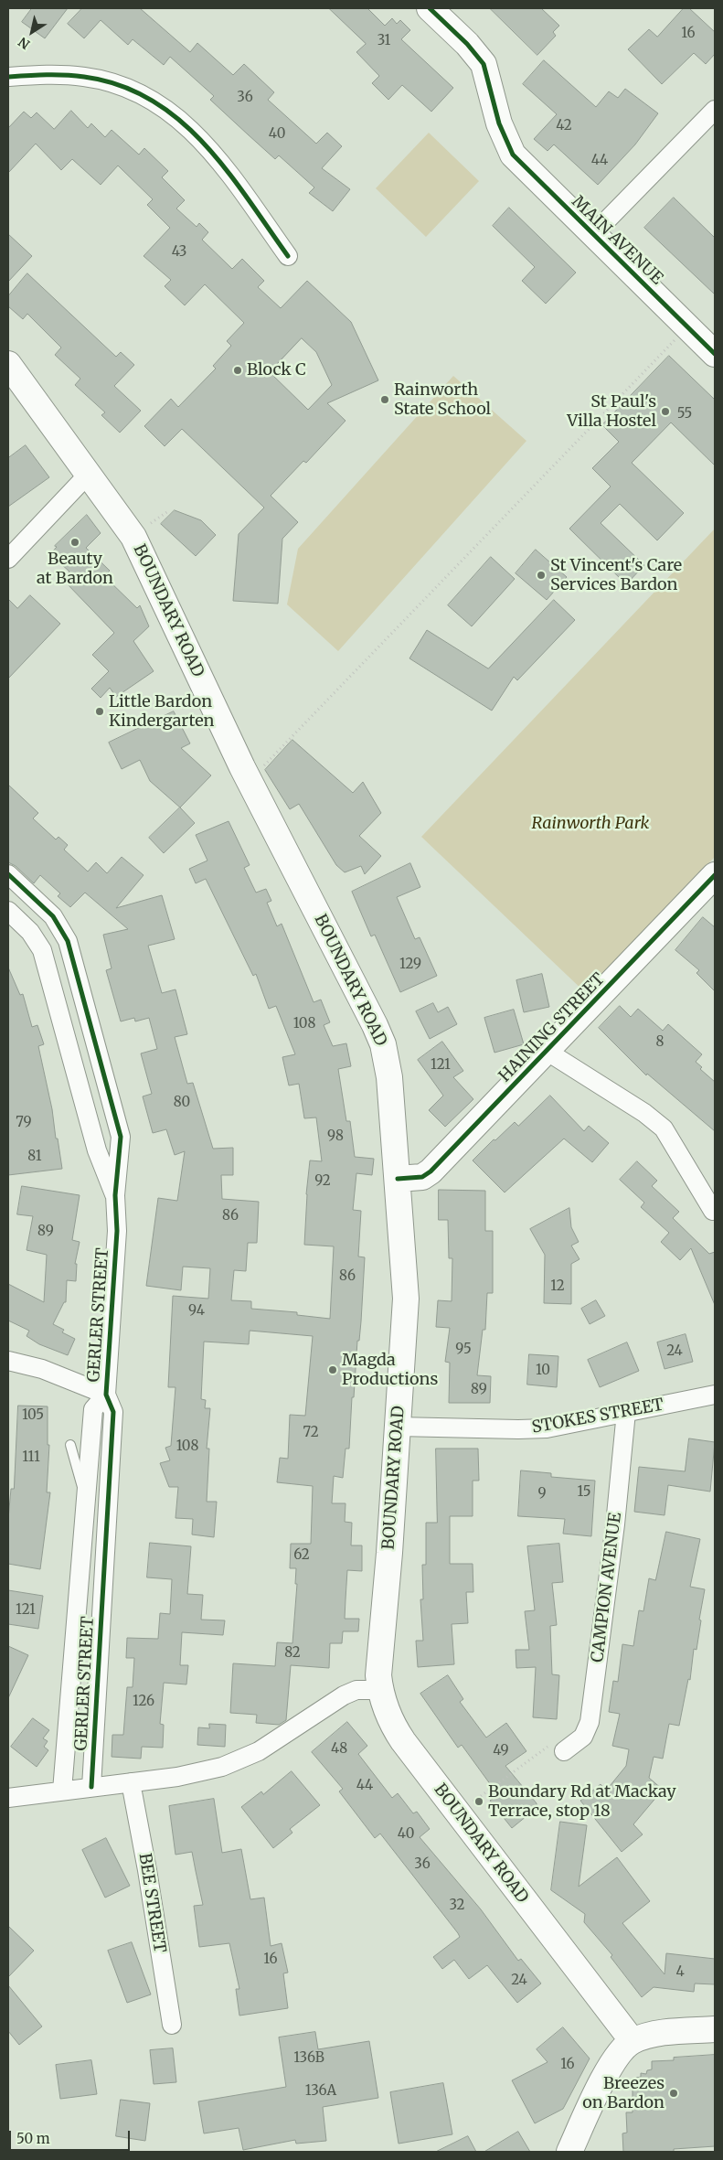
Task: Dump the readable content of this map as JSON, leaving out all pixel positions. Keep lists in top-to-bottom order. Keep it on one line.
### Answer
{"streets":{"main road":["MAIN AVENUE","BOUNDARY ROAD","HAINING STREET"],"street":["GERLER STREET","STOKES STREET","CAMPION AVENUE","BEE STREET"]},"crossings":[["BOUNDARY ROAD","HAINING STREET"],["BOUNDARY ROAD","STOKES STREET"],["STOKES STREET","CAMPION AVENUE"]],"parks":["Rainworth Park"],"places":["Block C","Rainworth State School","St Paul's Villa Hostel","Beauty at Bardon","St Vincent's Care Services Bardon","Little Bardon Kindergarten","Magda Productions","Boundary Rd at Mackay Terrace, stop 18","Breezes on Bardon"],"house_numbers":["16","31","36","42","40","44","43","55","129","108","8","121","80","79","98","81","92","86","89","86","12","94","95","24","10","89","105","72","108","111","15","9","62","121","82","126","48","49","44","40","36","32","16","4","24","136B","16","136A"],"scale_bar":"50 m","north":"bottom left"}
